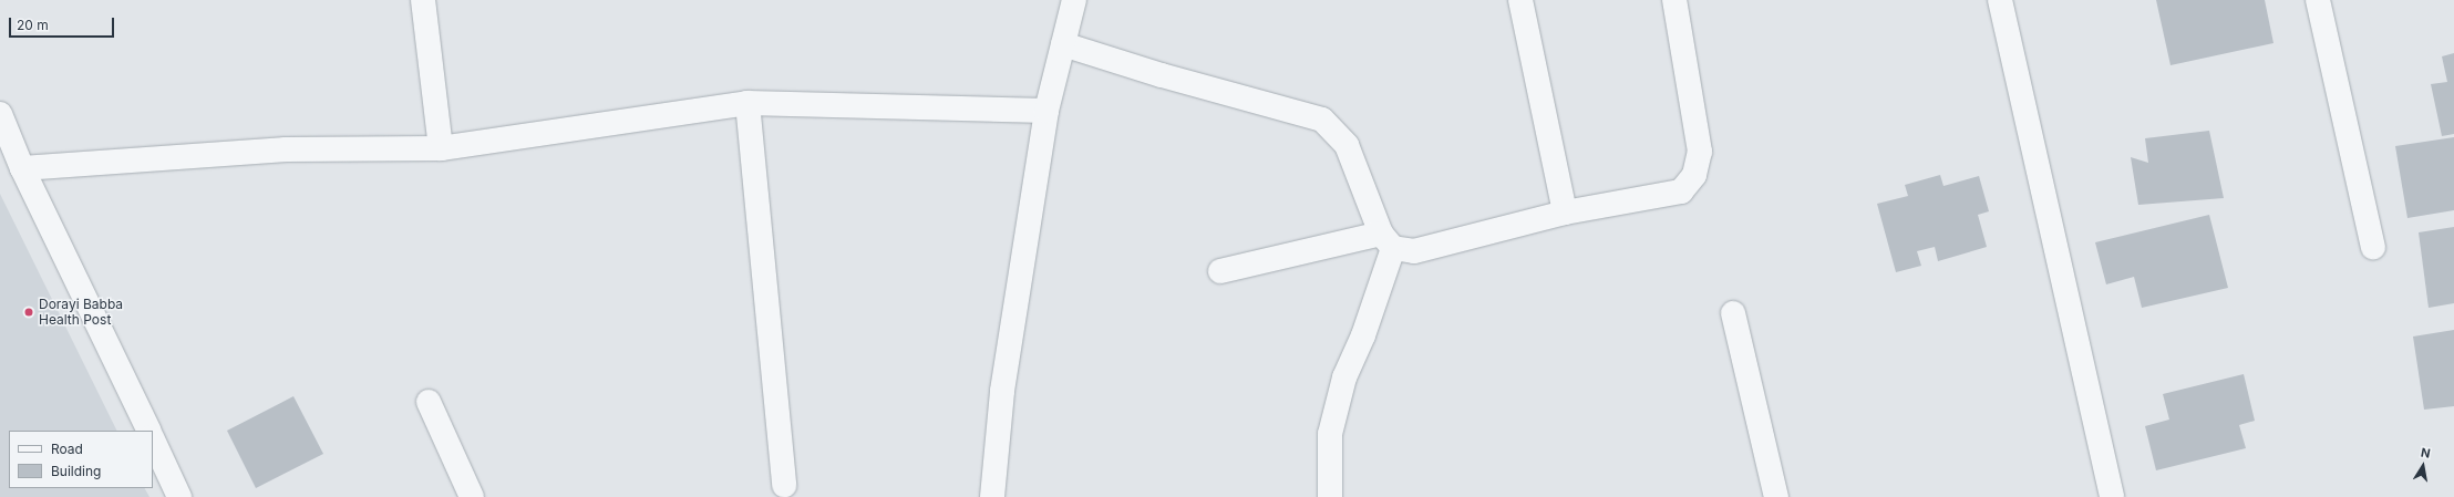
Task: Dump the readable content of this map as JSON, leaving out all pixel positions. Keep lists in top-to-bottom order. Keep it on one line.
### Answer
{"places":["Dorayi Babba Health Post"],"legend":["Road","Building"],"scale_bar":"20 m","north":"top"}
